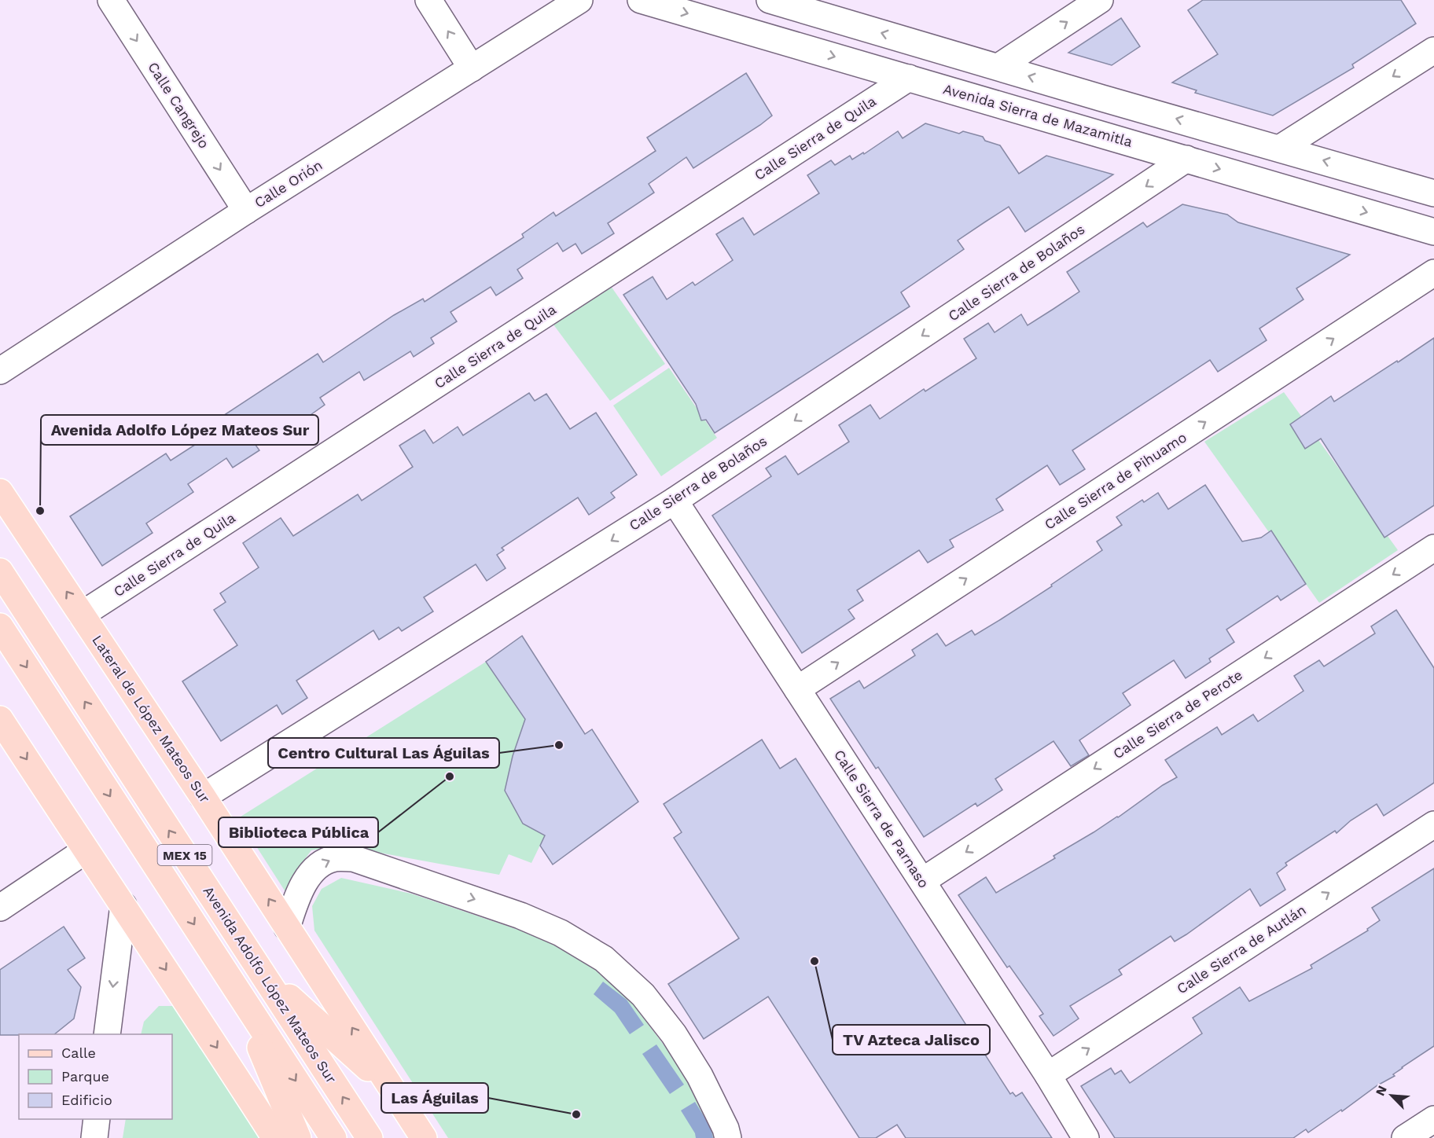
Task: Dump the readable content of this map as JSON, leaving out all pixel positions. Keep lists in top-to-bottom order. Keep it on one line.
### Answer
{"streets":{"main road":["Lateral de López Mateos Sur","MEX 15","Avenida Adolfo López Mateos Sur"],"street":["Calle Cangrejo","Avenida Sierra de Mazamitla","Calle Sierra de Quila","Calle Orión","Calle Sierra de Bolaños","Calle Sierra de Pihuamo","Calle Sierra de Perote","Calle Sierra de Parnaso","Calle Sierra de Autlán"]},"crossings":[["Calle Cangrejo","Calle Orión"],["Avenida Sierra de Mazamitla","Calle Sierra de Quila"],["Avenida Sierra de Mazamitla","Calle Sierra de Bolaños"],["Calle Sierra de Quila","Lateral de López Mateos Sur"],["Calle Sierra de Bolaños","Lateral de López Mateos Sur"],["Calle Sierra de Bolaños","Calle Sierra de Parnaso"],["Calle Sierra de Pihuamo","Calle Sierra de Parnaso"],["Calle Sierra de Perote","Calle Sierra de Parnaso"],["Calle Sierra de Parnaso","Calle Sierra de Autlán"]],"one_way":["Calle Cangrejo","Calle Sierra de Bolaños","Calle Sierra de Pihuamo","Calle Sierra de Perote","Calle Sierra de Autlán"],"places":["Avenida Adolfo López Mateos Sur","Centro Cultural Las Águilas","Biblioteca Pública","TV Azteca Jalisco","Las Águilas"],"legend":["Calle","Parque","Edificio"],"north":"top left"}
